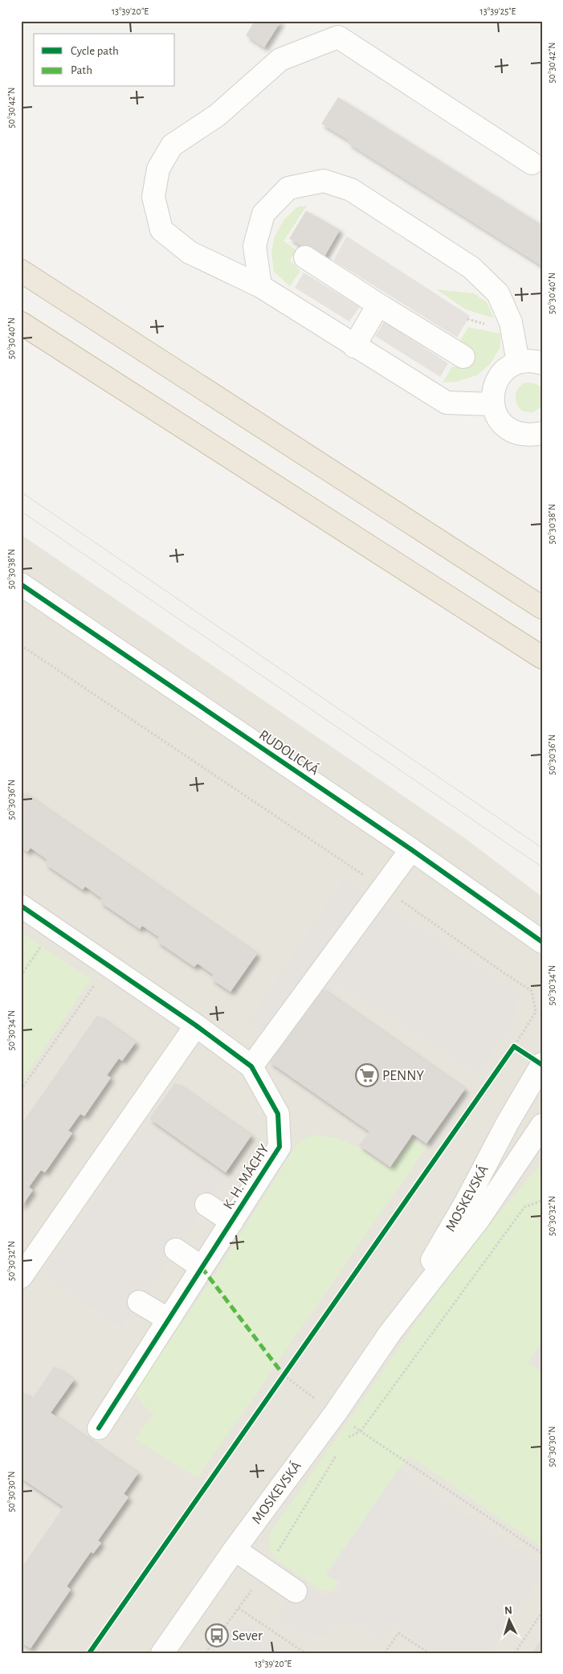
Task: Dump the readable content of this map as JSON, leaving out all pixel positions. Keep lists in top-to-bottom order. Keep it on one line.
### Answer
{"streets":{"street":["RUDOLICKÁ","K. H. MÁCHY","MOSKEVSKÁ"]},"places":{"supermarket":["PENNY"],"bus stop":["Sever"]},"legend":["Cycle path","Path"],"north":"top","coordinates":["13°39'20\"E","13°39'25\"E","50°30'42\"N","50°30'40\"N","50°30'38\"N","50°30'36\"N","50°30'34\"N","50°30'32\"N","50°30'30\"N"]}
